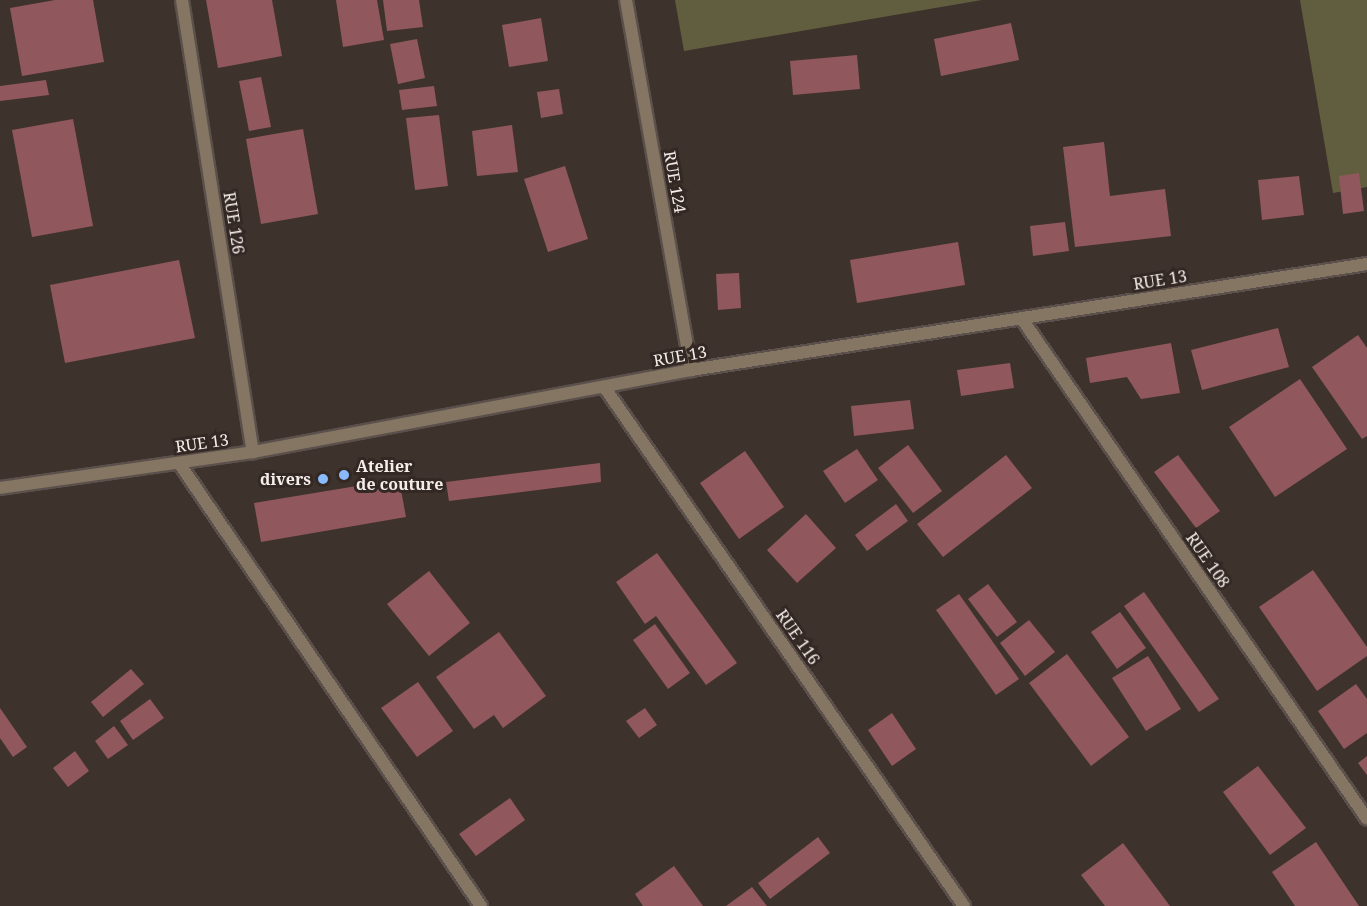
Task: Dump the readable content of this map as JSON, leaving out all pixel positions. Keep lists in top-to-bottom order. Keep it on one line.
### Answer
{"streets":{"street":["RUE 124","RUE 126","RUE 13","RUE 108","RUE 116"]},"crossings":[["RUE 124","RUE 13"],["RUE 126","RUE 13"],["RUE 13","RUE 108"],["RUE 13","RUE 116"]],"places":["Atelier de couture","divers"]}
